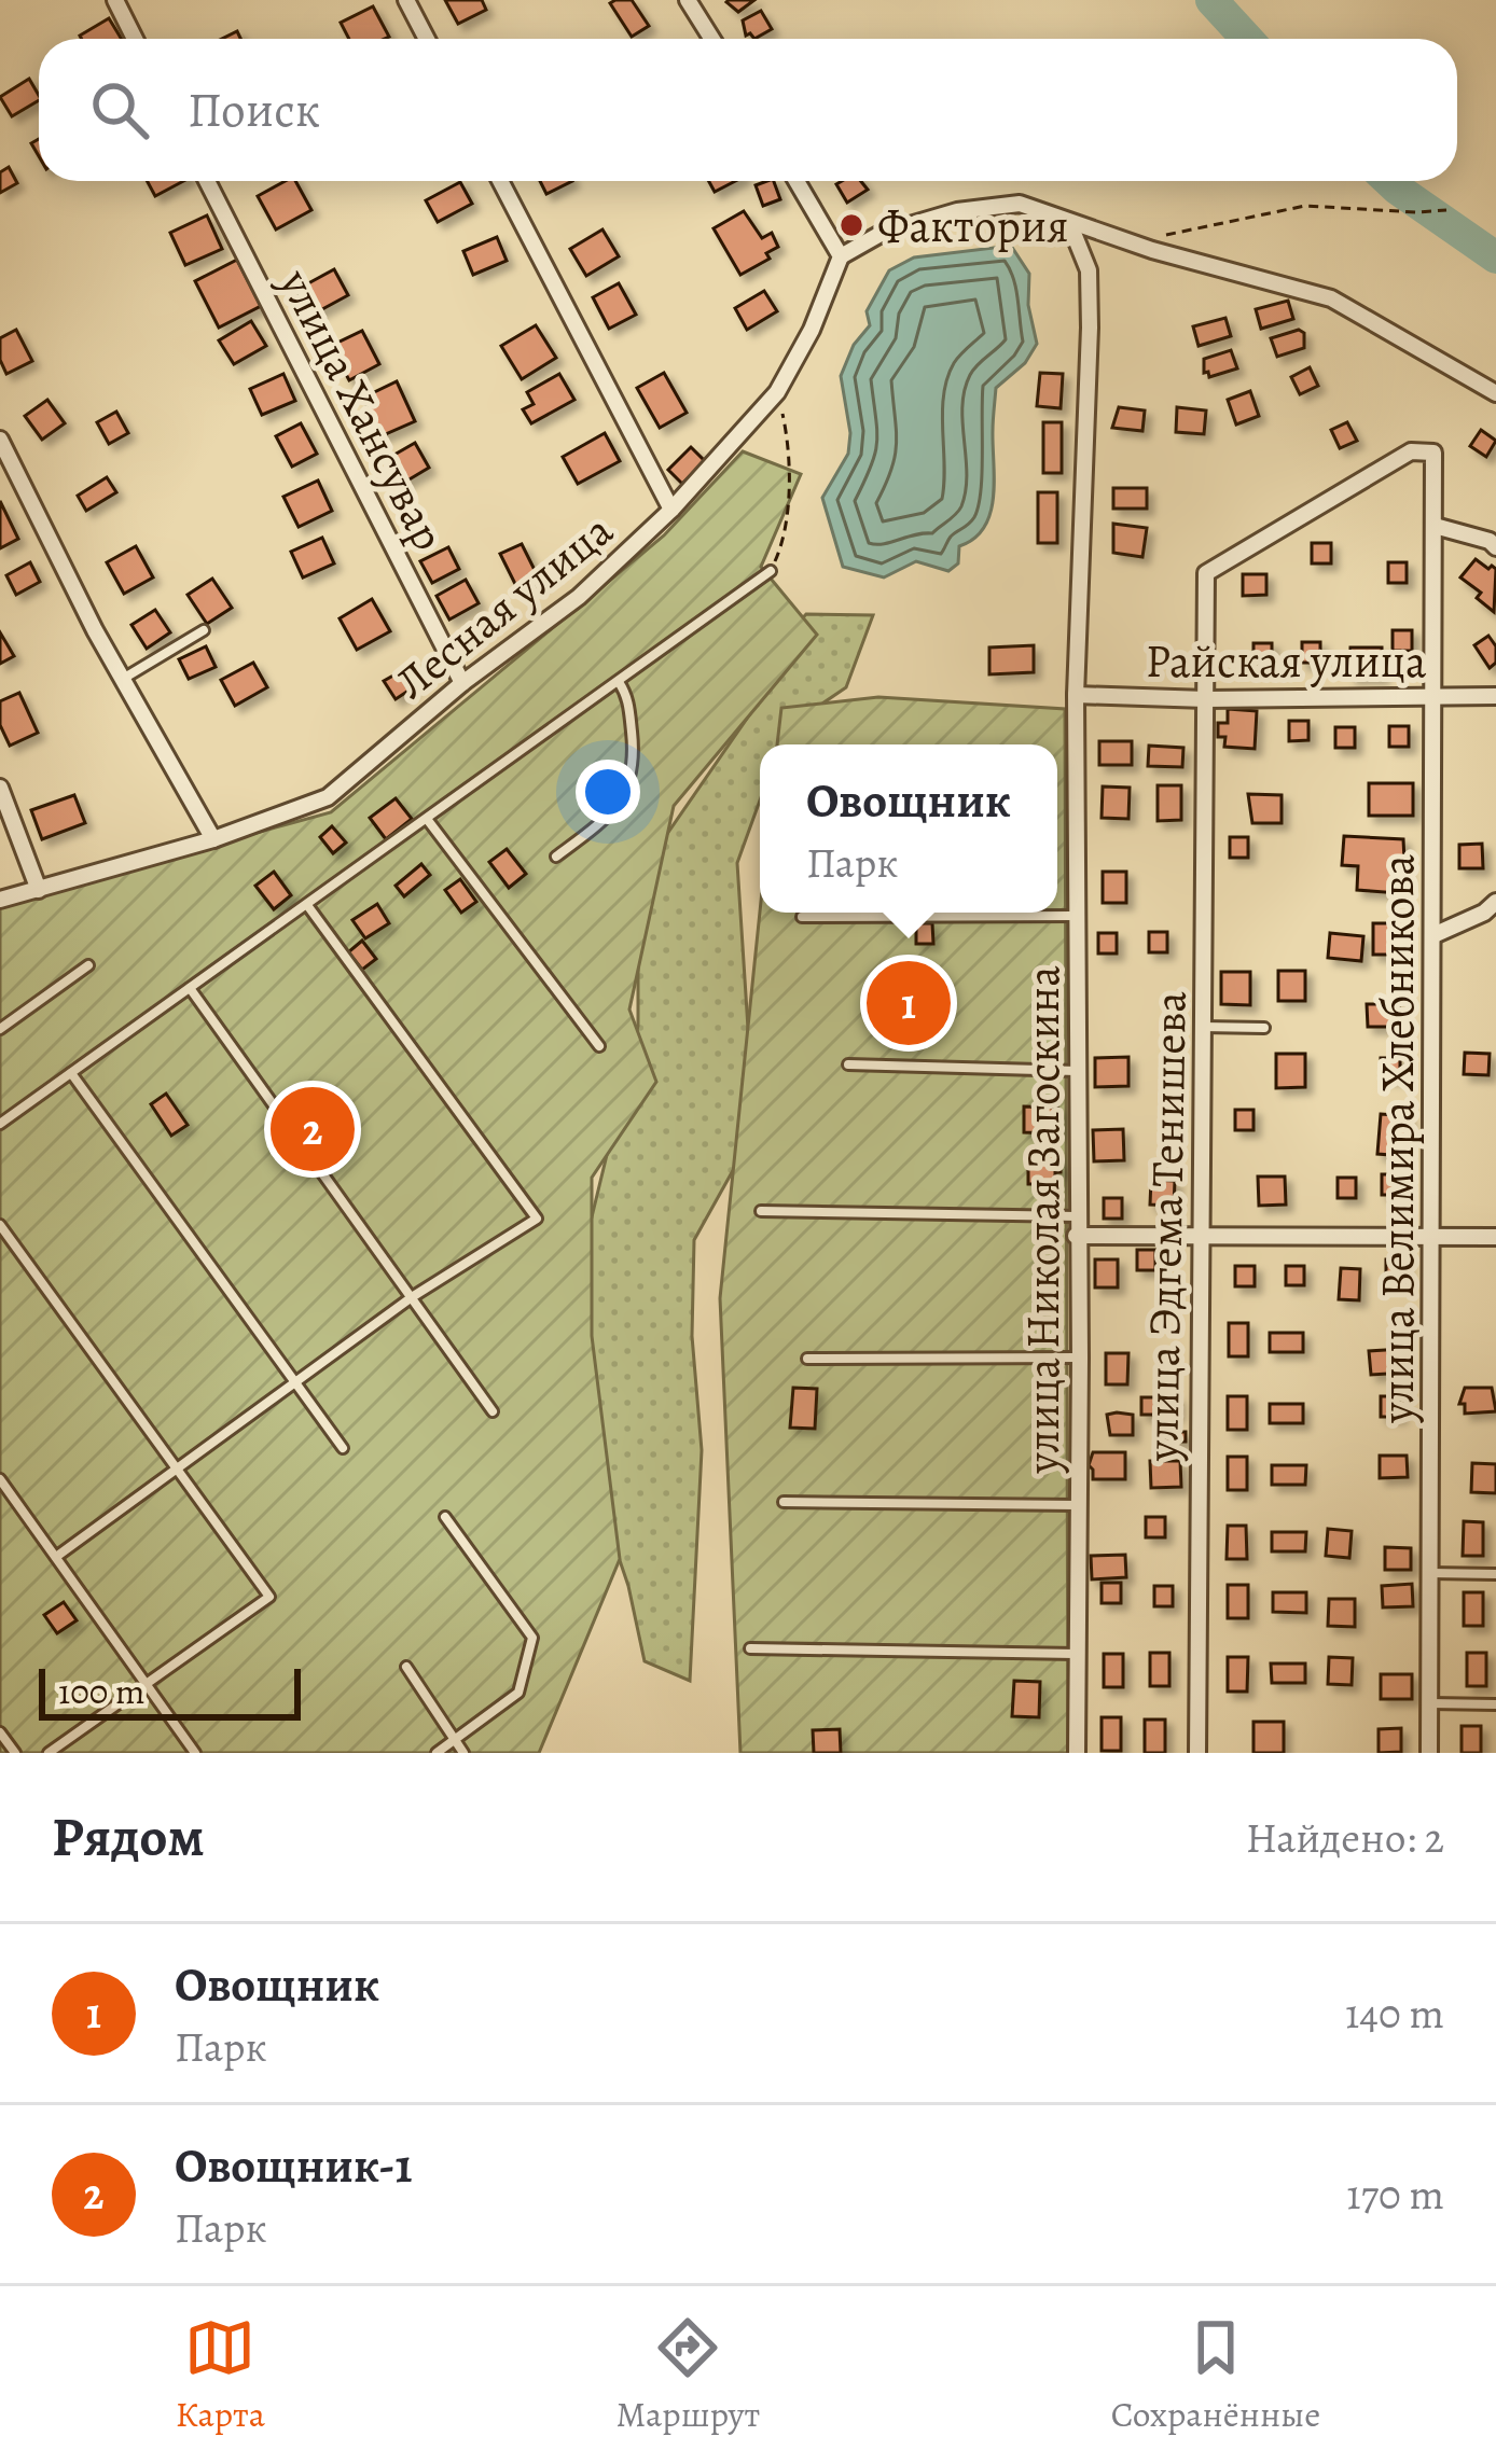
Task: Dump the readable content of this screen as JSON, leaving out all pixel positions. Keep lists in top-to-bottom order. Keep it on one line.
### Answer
{"streets":{"street":["улица Хансувар","Лесная улица","Райская улица","улица Велимира Хлебникова","улица Николая Загоскина","улица Эдгема Тенишева"]},"crossings":[["улица Хансувар","Лесная улица"],["Райская улица","улица Велимира Хлебникова"],["Райская улица","улица Николая Загоскина"],["Райская улица","улица Эдгема Тенишева"],["улица Велимира Хлебникова","улица Эдгема Тенишева"]],"places":["Фактория"],"scale_bar":"100 m","page":{"search":"Поиск","popup":["Овощник","Парк"],"pins":["1","2"],"scale":"100 m","heading":["Рядом","Найдено: 2"],"list":[{"mark":"1","name":"Овощник","note":"Парк","value":"140 m"},{"mark":"2","name":"Овощник-1","note":"Парк","value":"170 m"}],"nav":["Карта","Маршрут","Сохранённые"]}}
